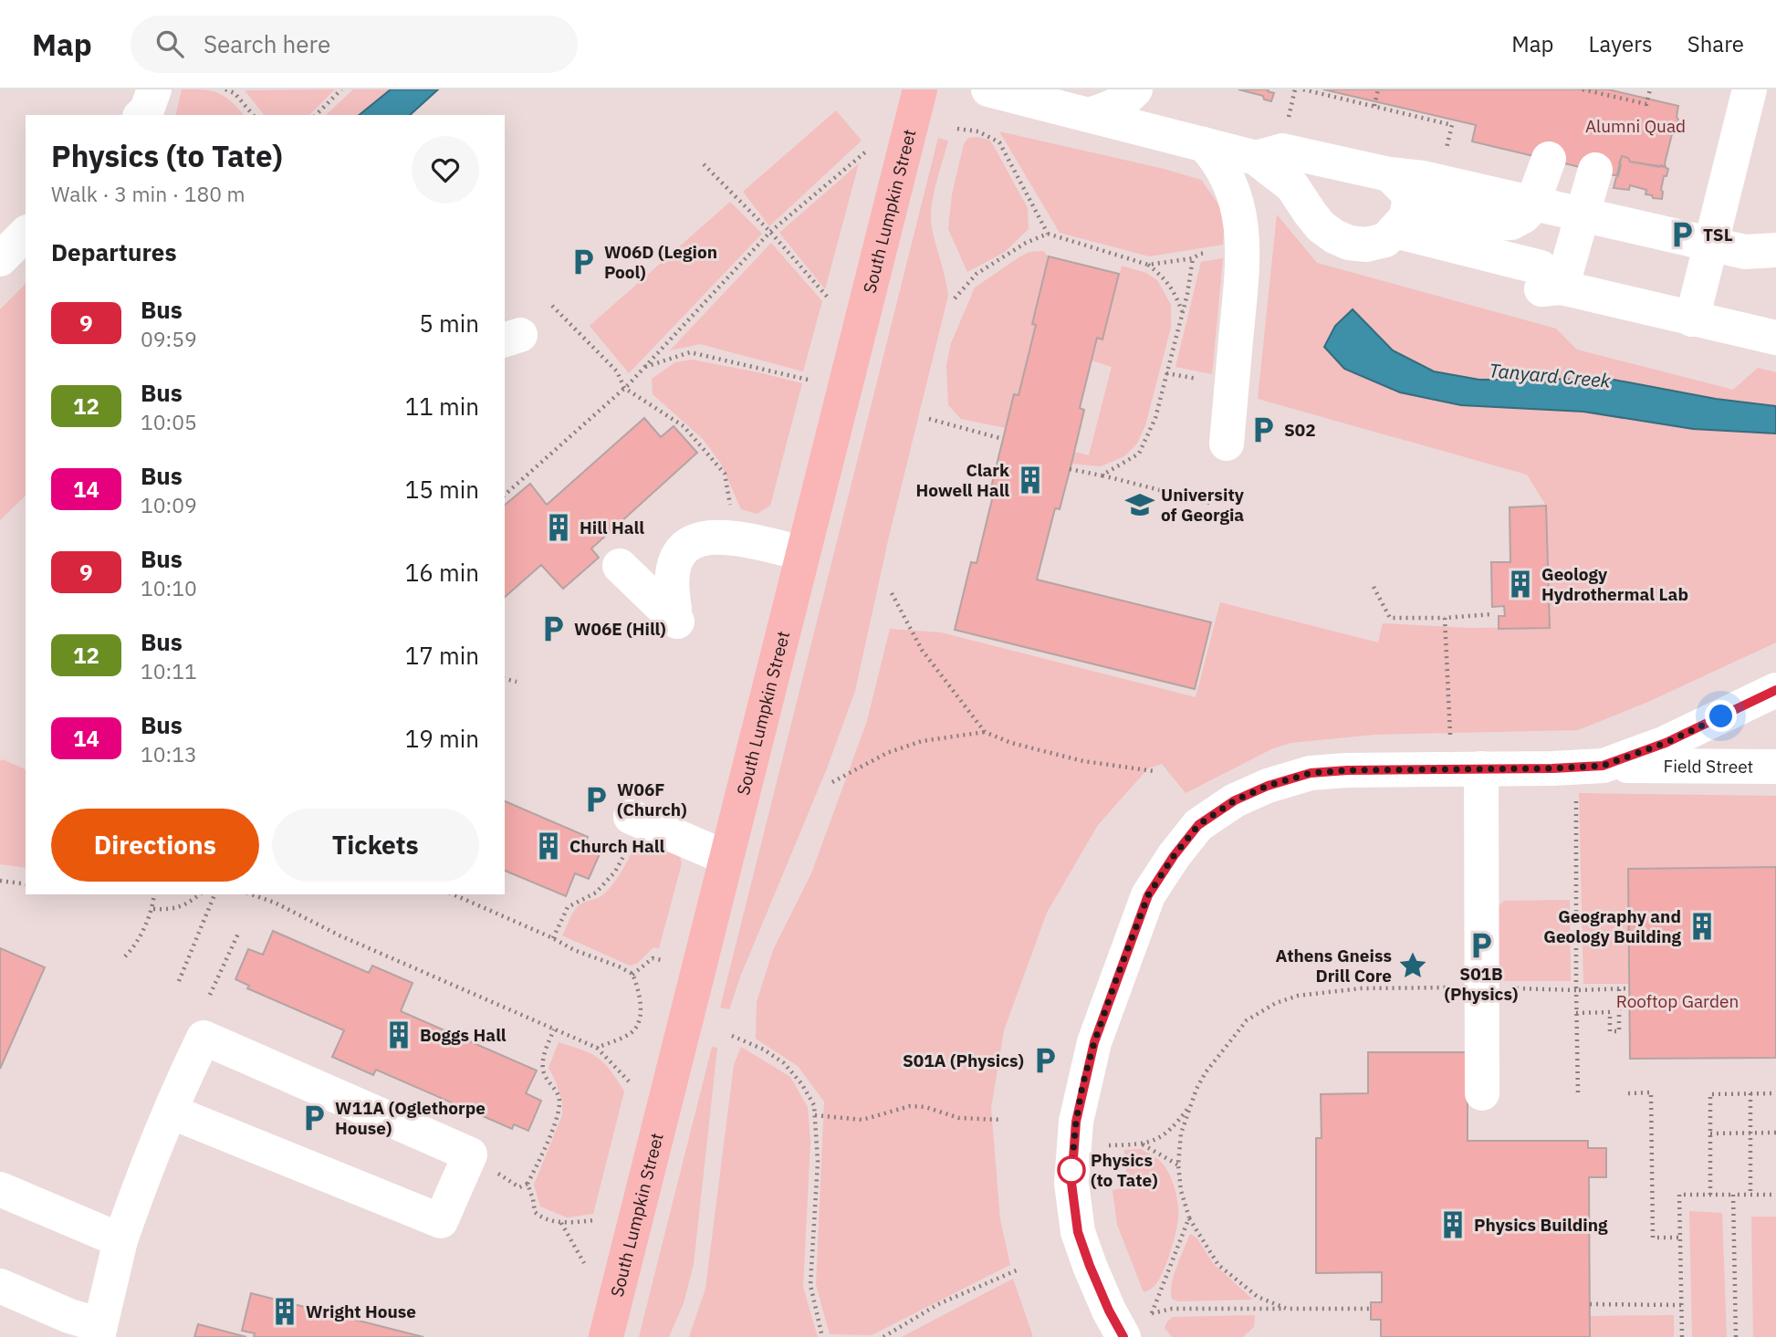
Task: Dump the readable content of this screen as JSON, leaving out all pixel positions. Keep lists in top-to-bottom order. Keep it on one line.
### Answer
{"streets":{"main road":["South Lumpkin Street"],"street":["Field Street"]},"water":["Tanyard Creek"],"parks":["Alumni Quad","Rooftop Garden"],"places":{"parking":["TSL","W06D (Legion Pool)","S02","W06E (Hill)","W06F (Church)","S01B (Physics)","S01A (Physics)","W11A (Oglethorpe House)"],"building":["Clark Howell Hall","Hill Hall","Geology Hydrothermal Lab","Church Hall","Geography and Geology Building","Boggs Hall","Physics Building","Wright House"],"school or university":["University of Georgia"],"place":["Athens Gneiss Drill Core"],"other":["Physics (to Tate)"]},"lines":["bus line 9"],"page":{"header":"Map","search":"Search here","nav":["Map","Layers","Share"],"heading":[["Physics (to Tate)","Walk · 3 min · 180 m"],"Departures"],"list":[{"mark":"9","name":"Bus","note":"09:59","value":"5 min"},{"mark":"12","name":"Bus","note":"10:05","value":"11 min"},{"mark":"14","name":"Bus","note":"10:09","value":"15 min"},{"mark":"9","name":"Bus","note":"10:10","value":"16 min"},{"mark":"12","name":"Bus","note":"10:11","value":"17 min"},{"mark":"14","name":"Bus","note":"10:13","value":"19 min"}],"buttons":["Directions","Tickets"]}}
